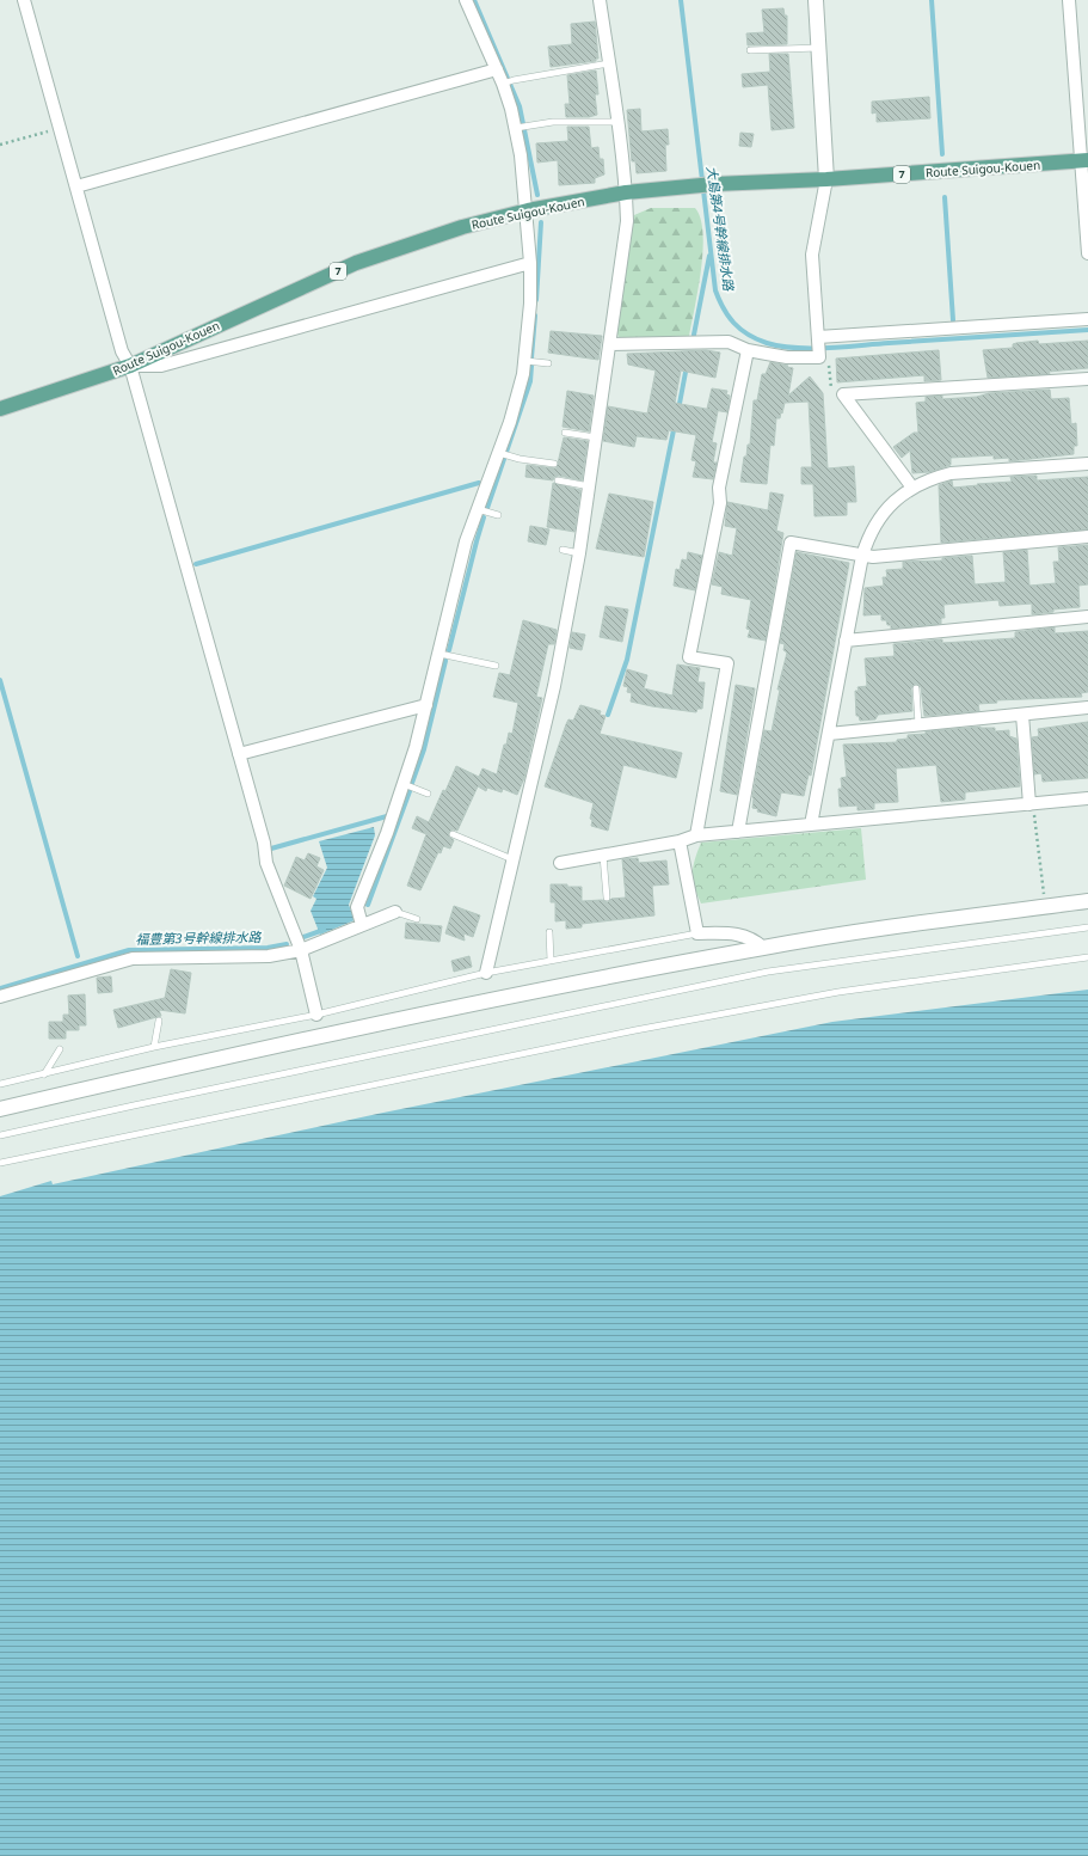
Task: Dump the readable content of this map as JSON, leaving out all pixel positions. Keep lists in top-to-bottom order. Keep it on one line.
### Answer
{"streets":{"main road":["Route Suigou-Kouen","7"]},"water":["大島第4号幹線排水路","福豊第3号幹線排水路"]}
